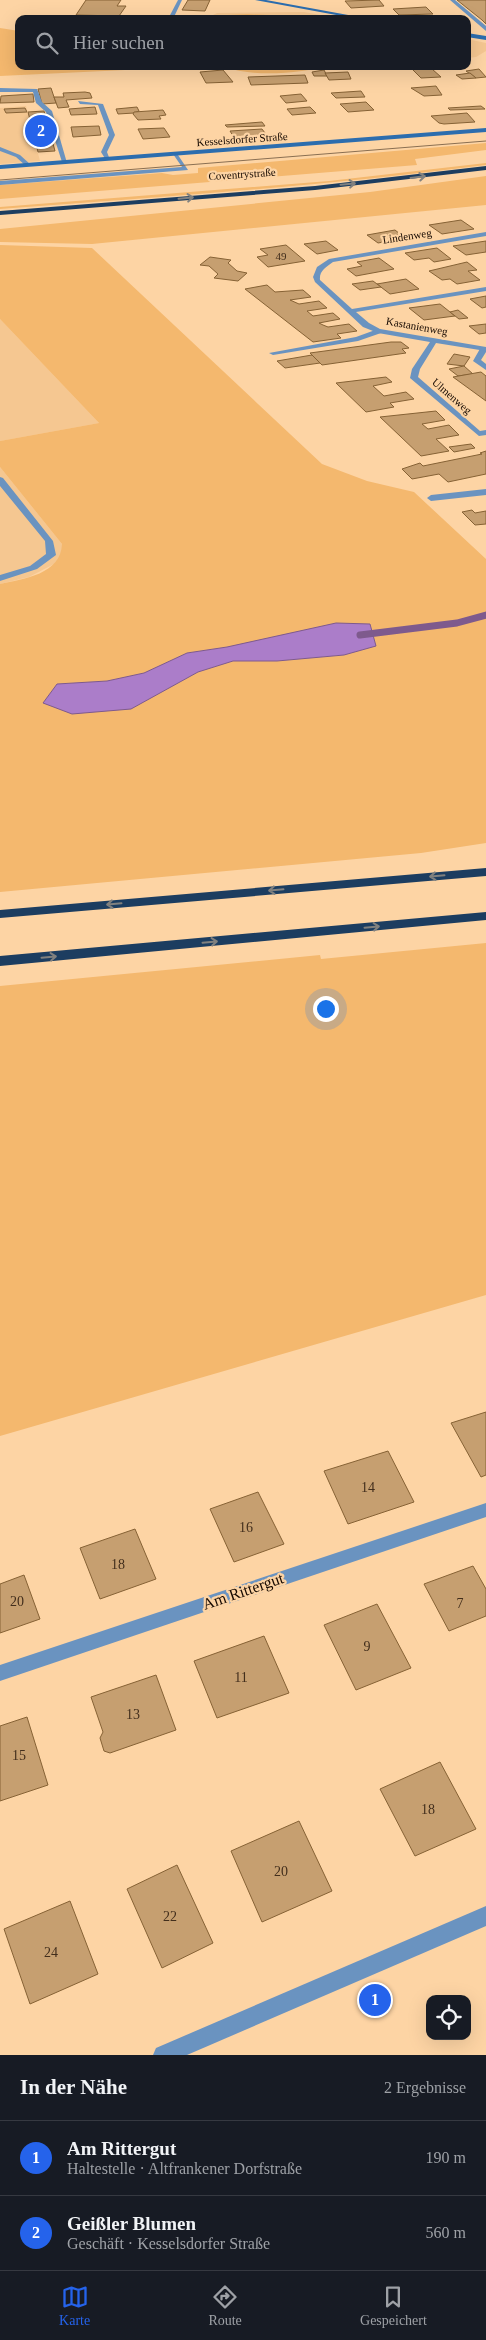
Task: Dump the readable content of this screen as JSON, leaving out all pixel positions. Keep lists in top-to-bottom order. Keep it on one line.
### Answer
{"streets":{"highway":["Coventrystraße"],"street":["Kesselsdorfer Straße","Lindenweg","Kastanienweg","Ulmenweg","Am Rittergut"]},"crossings":[["Lindenweg","Kastanienweg"],["Kastanienweg","Ulmenweg"]],"house_numbers":["49","14","16","18","20","7","9","11","13","15","18","20","22","24"],"page":{"search":"Hier suchen","pins":["2","1"],"heading":["In der Nähe","2 Ergebnisse"],"list":[{"mark":"1","name":"Am Rittergut","note":"Haltestelle · Altfrankener Dorfstraße","value":"190 m"},{"mark":"2","name":"Geißler Blumen","note":"Geschäft · Kesselsdorfer Straße","value":"560 m"}],"nav":["Karte","Route","Gespeichert"]}}
